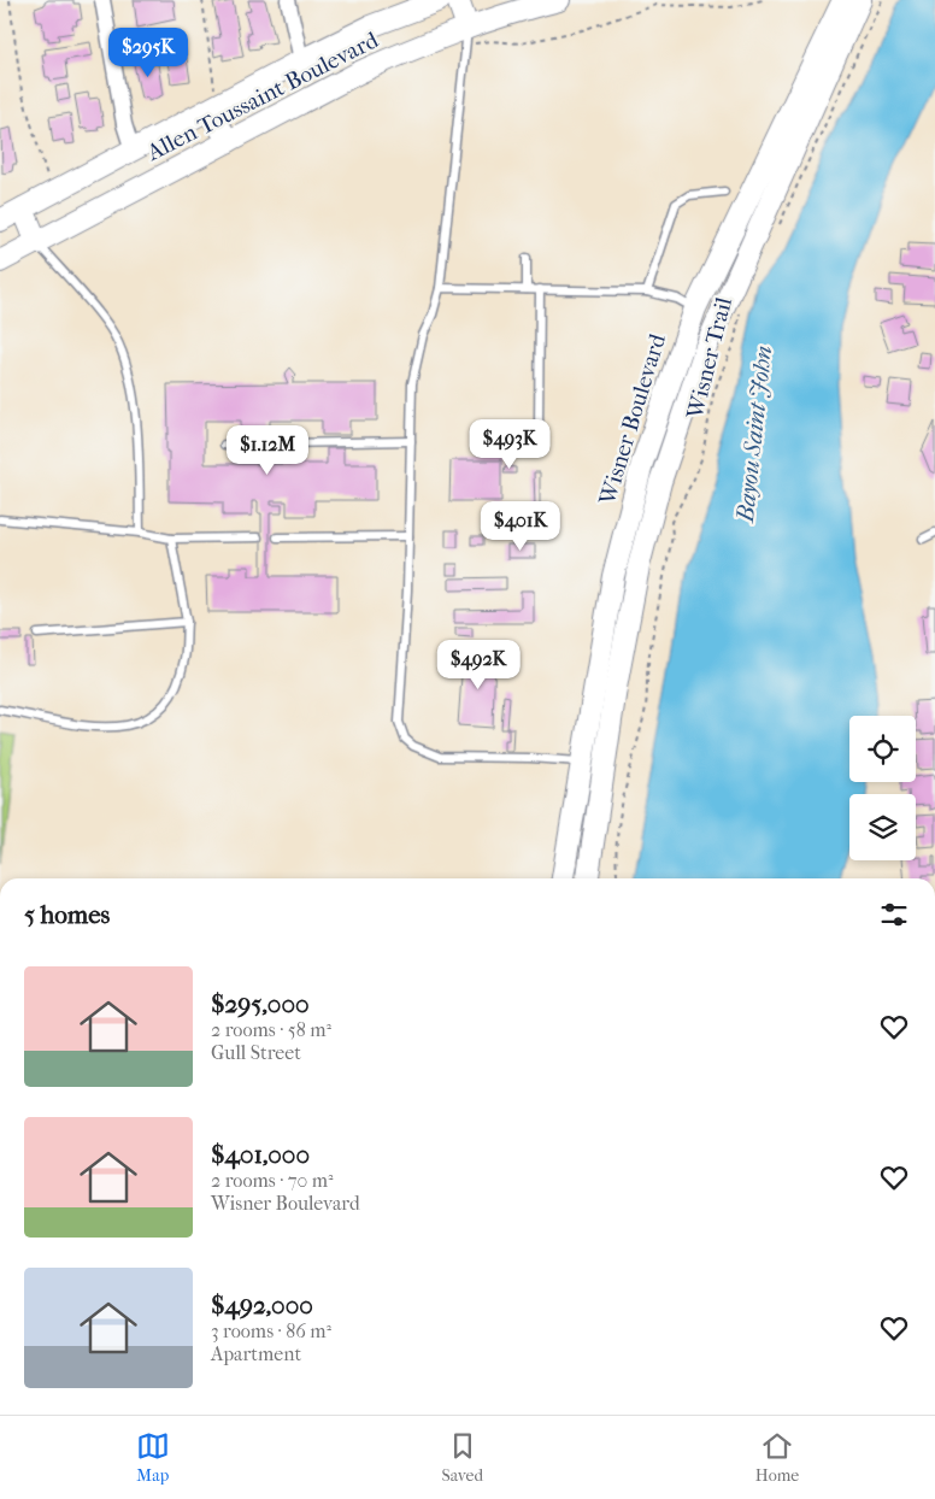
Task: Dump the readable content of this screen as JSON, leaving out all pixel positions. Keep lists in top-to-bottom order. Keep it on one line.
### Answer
{"streets":{"street":["Allen Toussaint Boulevard","Wisner Boulevard"],"path":["Wisner Trail"]},"water":["Bayou Saint John"],"page":{"price":["$295K","$493K","$1.12M","$401K","$492K"],"heading":"5 homes","list":[{"name":"$295,000","note":"2 rooms · 58 m² · Gull Street"},{"name":"$401,000","note":"2 rooms · 70 m² · Wisner Boulevard"},{"name":"$492,000","note":"3 rooms · 86 m² · Apartment"}],"tabs":["Map","Saved","Home"]}}
